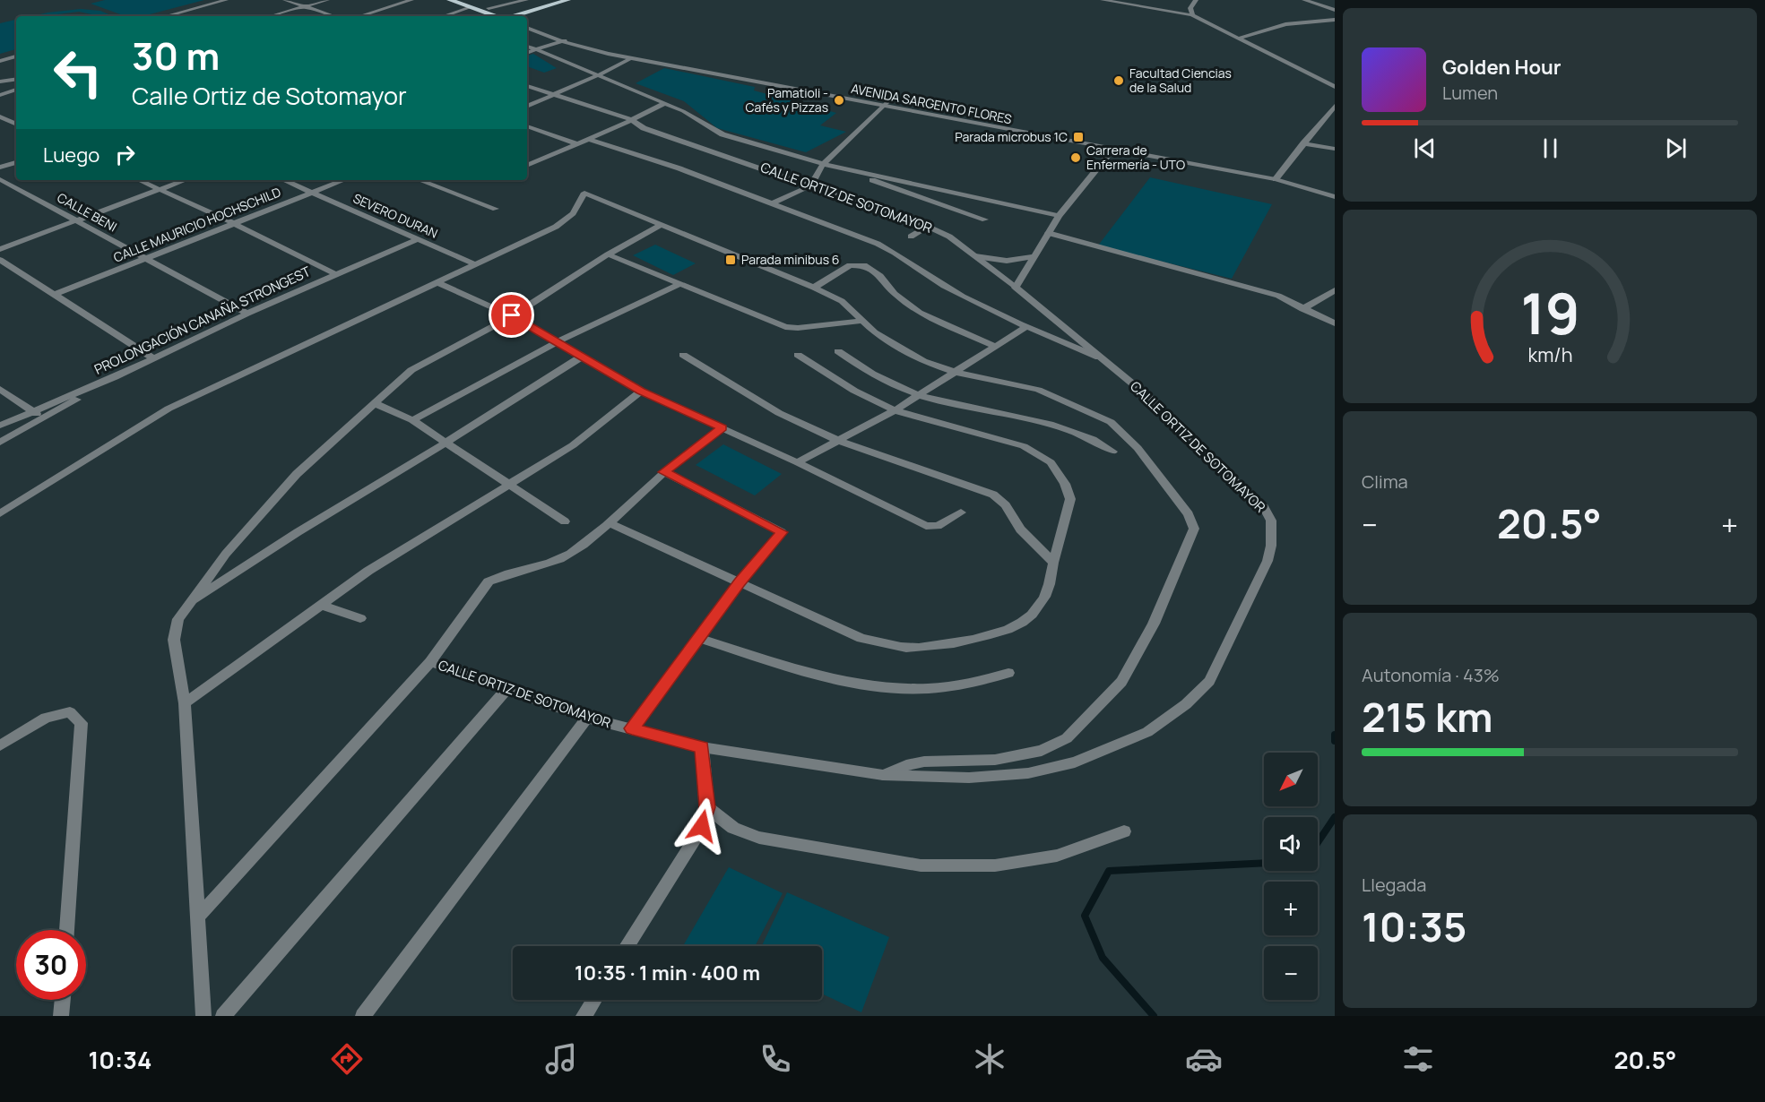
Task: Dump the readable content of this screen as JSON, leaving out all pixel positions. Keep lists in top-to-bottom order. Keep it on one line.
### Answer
{"streets":{"main road":["AVENIDA SARGENTO FLORES"],"street":["CALLE ORTIZ DE SOTOMAYOR","CALLE BENI","SEVERO DURAN","CALLE MAURICIO HOCHSCHILD","PROLONGACIÓN CANAÑA STRONGEST"]},"crossings":[["CALLE BENI","CALLE MAURICIO HOCHSCHILD"],["CALLE BENI","PROLONGACIÓN CANAÑA STRONGEST"],["SEVERO DURAN","CALLE MAURICIO HOCHSCHILD"],["SEVERO DURAN","PROLONGACIÓN CANAÑA STRONGEST"]],"places":{"other":["Facultad Ciencias de la Salud","Pamatioli - Cafés y Pizzas","Carrera de Enfermería - UTO"],"transit":["Parada microbus 1C","Parada minibus 6"]},"north":"bottom left","page":{"turn":["30 m","Calle Ortiz de Sotomayor"],"song":["Golden Hour","Lumen"],"then":"Luego","tile":["Clima",["Autonomía · 43%","215 km"],["Llegada","10:35"]],"heat":["−","20.5°","+"],"map_buttons":["+","−"],"limit":"30","trip":"10:35 · 1 min · 400 m","tabs":["10:34","20.5°"],"gauge":["19","km/h"]}}
